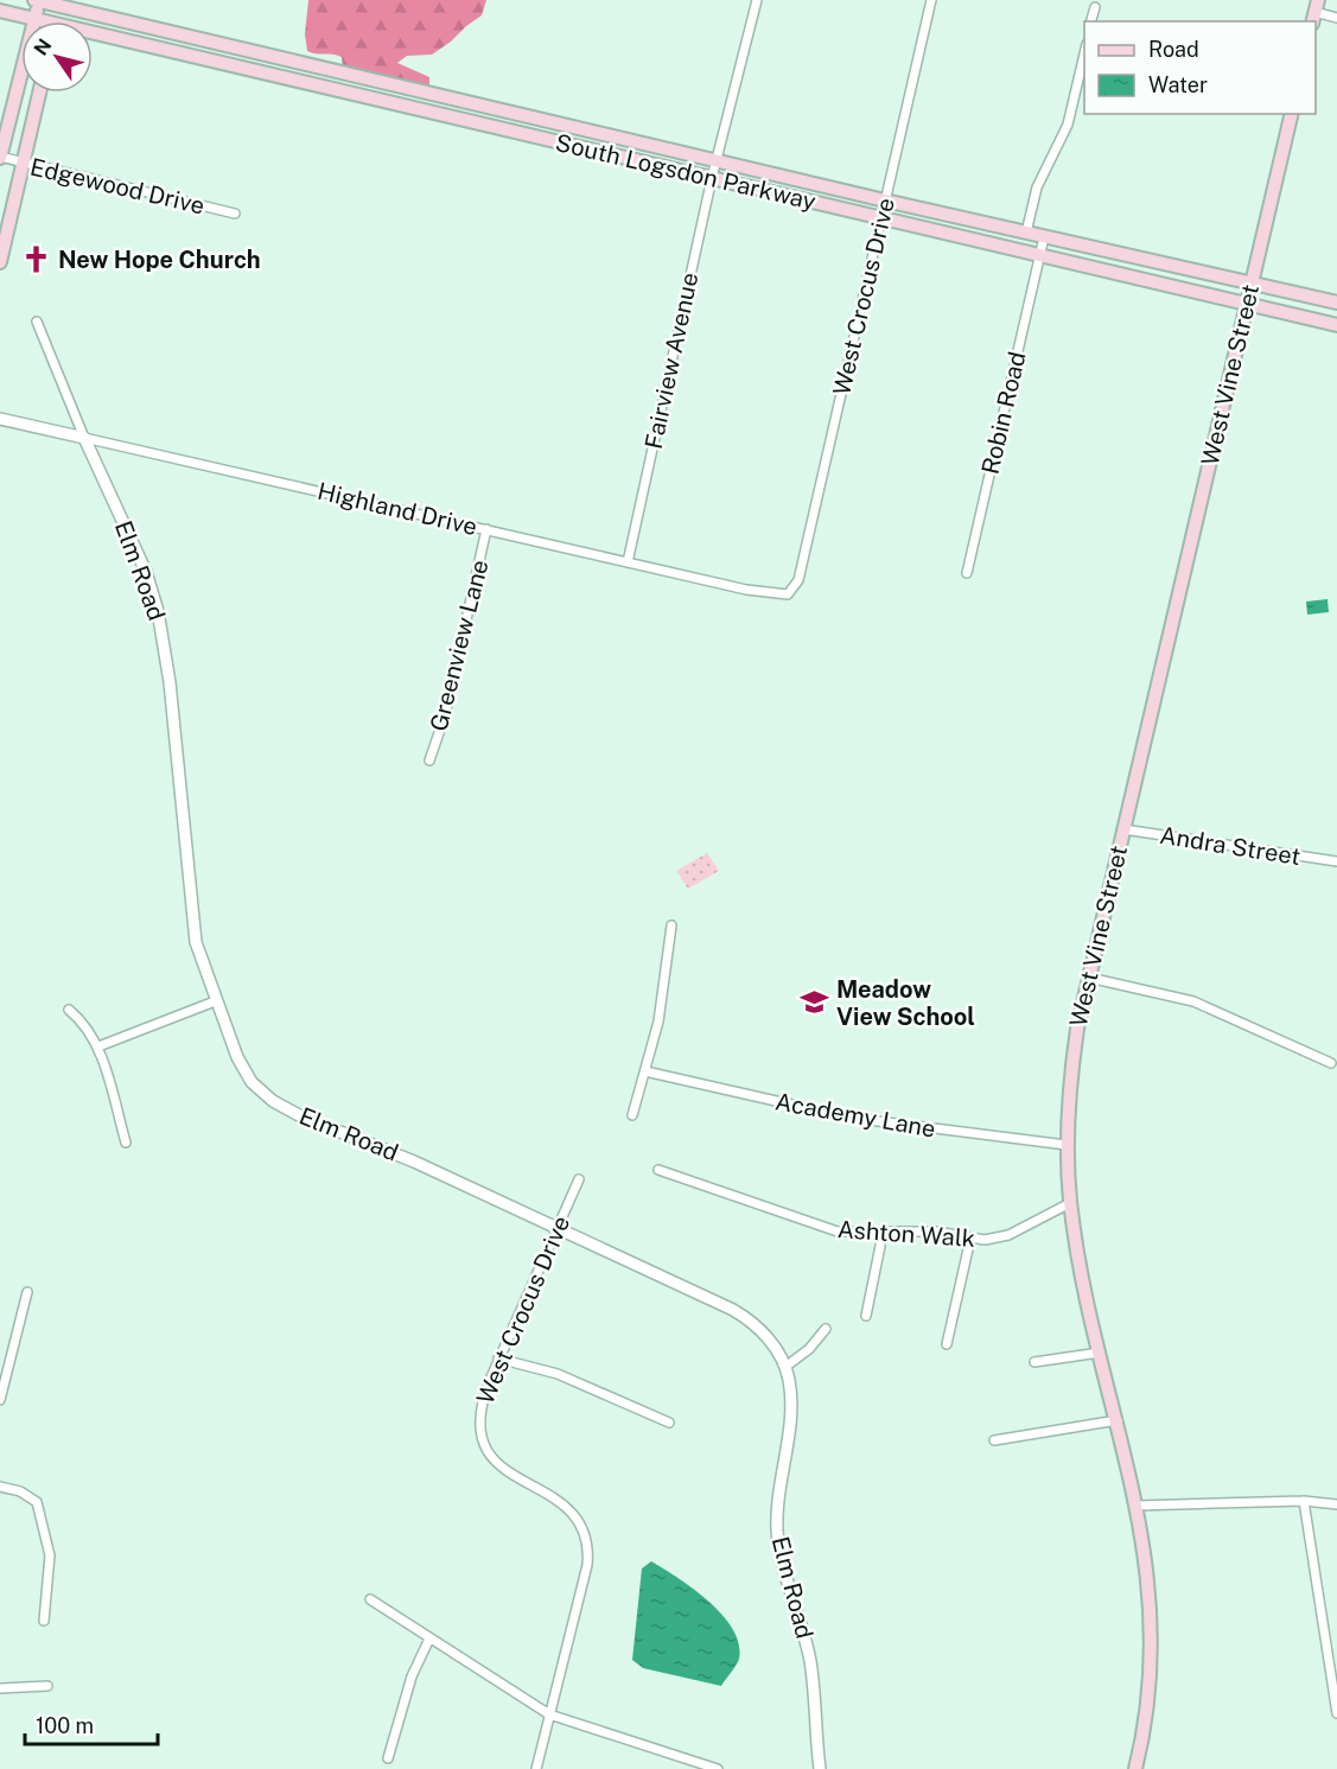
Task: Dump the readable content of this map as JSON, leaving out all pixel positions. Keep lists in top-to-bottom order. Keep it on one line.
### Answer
{"streets":{"main road":["South Logsdon Parkway","West Vine Street"],"street":["Edgewood Drive","West Crocus Drive","Fairview Avenue","Robin Road","Highland Drive","Elm Road","Greenview Lane","Andra Street","Academy Lane","Ashton Walk"]},"crossings":[["South Logsdon Parkway","West Crocus Drive"],["South Logsdon Parkway","Fairview Avenue"],["South Logsdon Parkway","West Vine Street"],["South Logsdon Parkway","Robin Road"],["West Crocus Drive","Highland Drive"],["West Crocus Drive","Elm Road"],["Fairview Avenue","Highland Drive"],["West Vine Street","Andra Street"],["West Vine Street","Academy Lane"],["West Vine Street","Ashton Walk"],["Highland Drive","Elm Road"],["Highland Drive","Greenview Lane"]],"places":{"church":["New Hope Church"],"school or university":["Meadow View School"]},"legend":["Road","Water"],"scale_bar":"100 m","north":"top left"}
